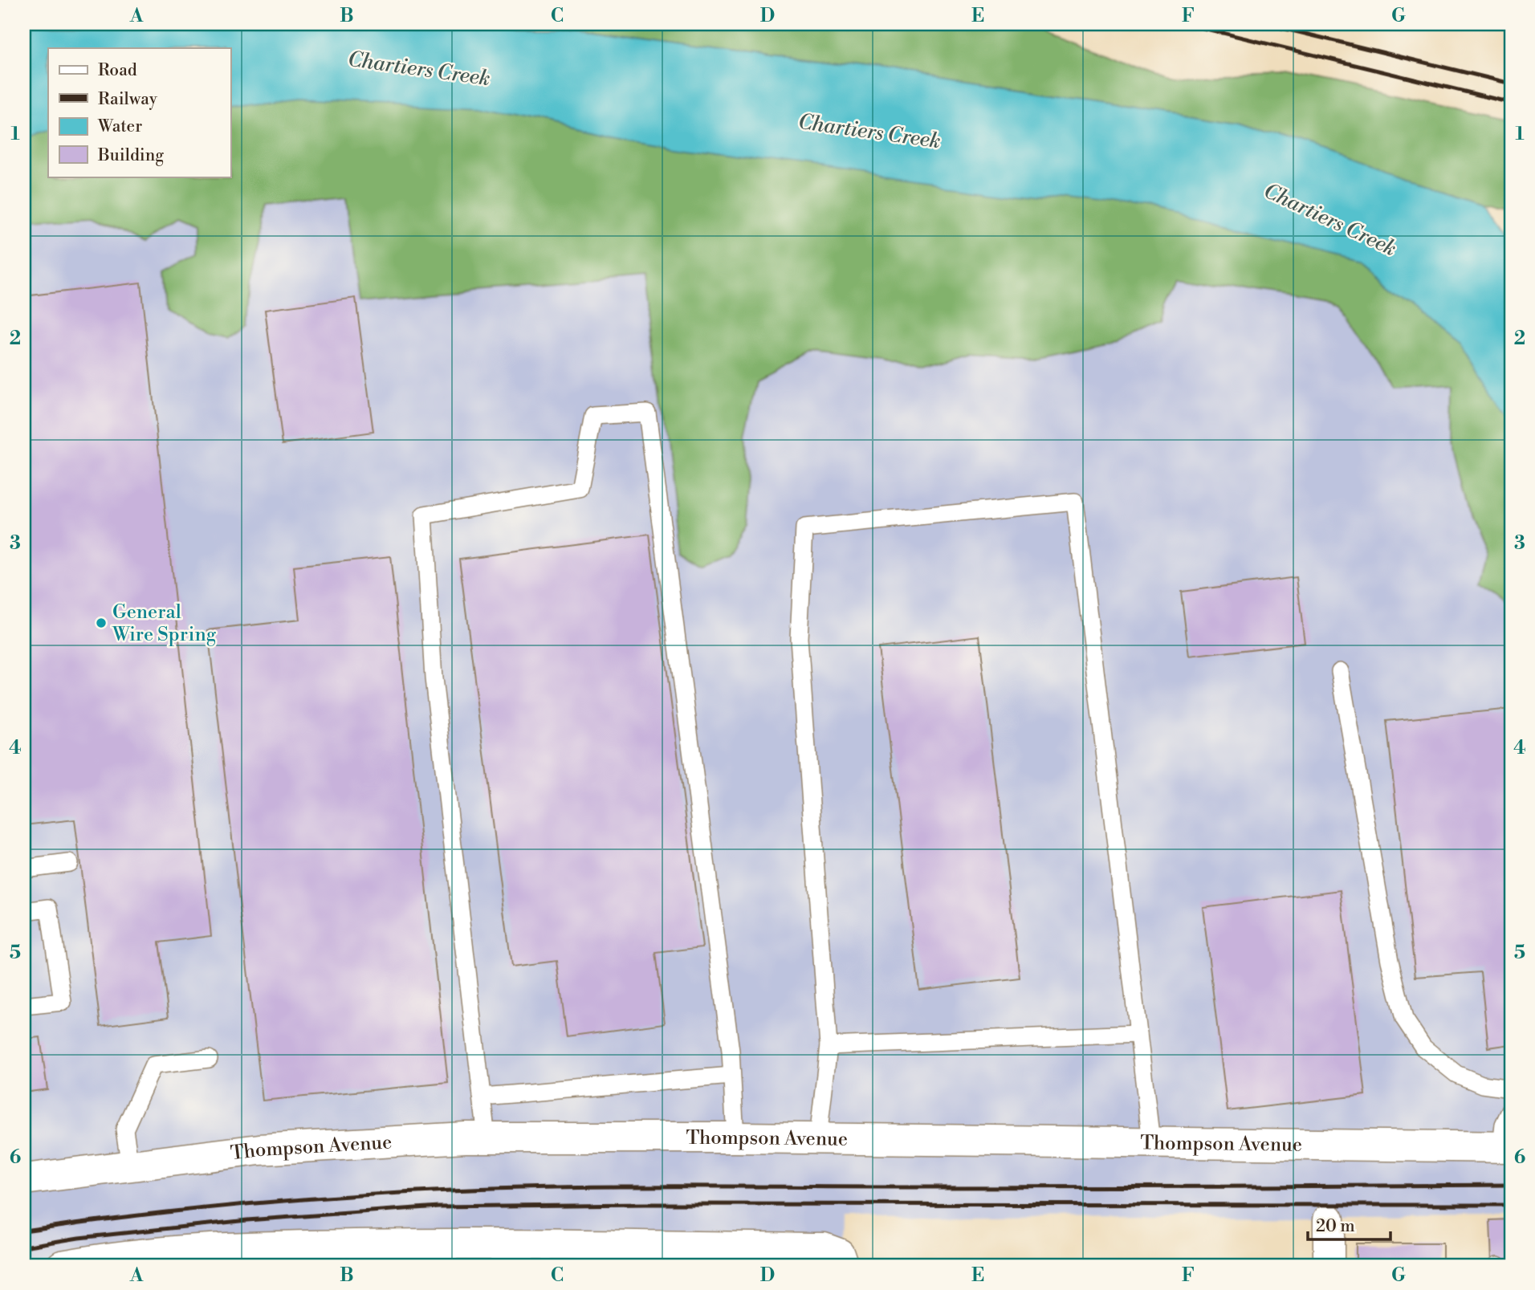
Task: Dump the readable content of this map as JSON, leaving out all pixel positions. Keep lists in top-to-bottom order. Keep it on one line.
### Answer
{"streets":{"street":["Thompson Avenue"]},"water":["Chartiers Creek"],"places":["General Wire Spring"],"legend":["Road","Railway","Water","Building"],"scale_bar":"20 m","grid":{"columns":["A","B","C","D","E","F","G"],"rows":["1","2","3","4","5","6"]}}
